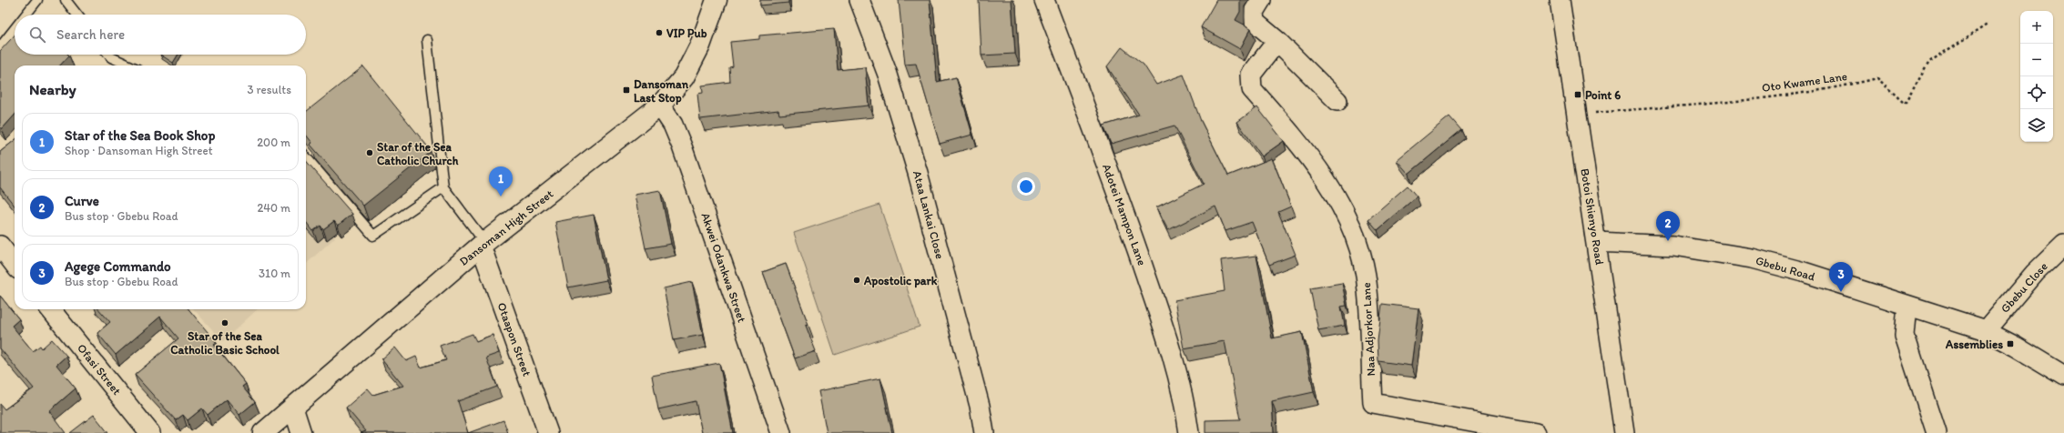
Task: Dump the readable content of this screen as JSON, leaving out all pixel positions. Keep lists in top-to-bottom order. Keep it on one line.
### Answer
{"streets":{"street":["Ataa Lankai Close","Adotei Mampon Lane","Botoi Shienyo Road","Dansoman High Street","Akwei Odankwa Street","Gbebu Road","Gbebu Close","Naa Adjorkor Lane","Otaapon Street","Ofasi Street"],"path":["Oto Kwame Lane"]},"crossings":[["Oto Kwame Lane","Botoi Shienyo Road"],["Botoi Shienyo Road","Gbebu Road"],["Dansoman High Street","Akwei Odankwa Street"],["Dansoman High Street","Otaapon Street"],["Gbebu Road","Gbebu Close"]],"places":{"other":["VIP Pub","Star of the Sea Catholic Church","Apostolic park","Star of the Sea Catholic Basic School"],"transit":["Dansoman Last Stop","Point 6","Assemblies"]},"page":{"map_buttons":["+","−"],"search":"Search here","heading":["Nearby","3 results"],"list":[{"mark":"1","name":"Star of the Sea Book Shop","note":"Shop · Dansoman High Street","value":"200 m"},{"mark":"2","name":"Curve","note":"Bus stop · Gbebu Road","value":"240 m"},{"mark":"3","name":"Agege Commando","note":"Bus stop · Gbebu Road","value":"310 m"}],"pins":["1","2","3"]}}
